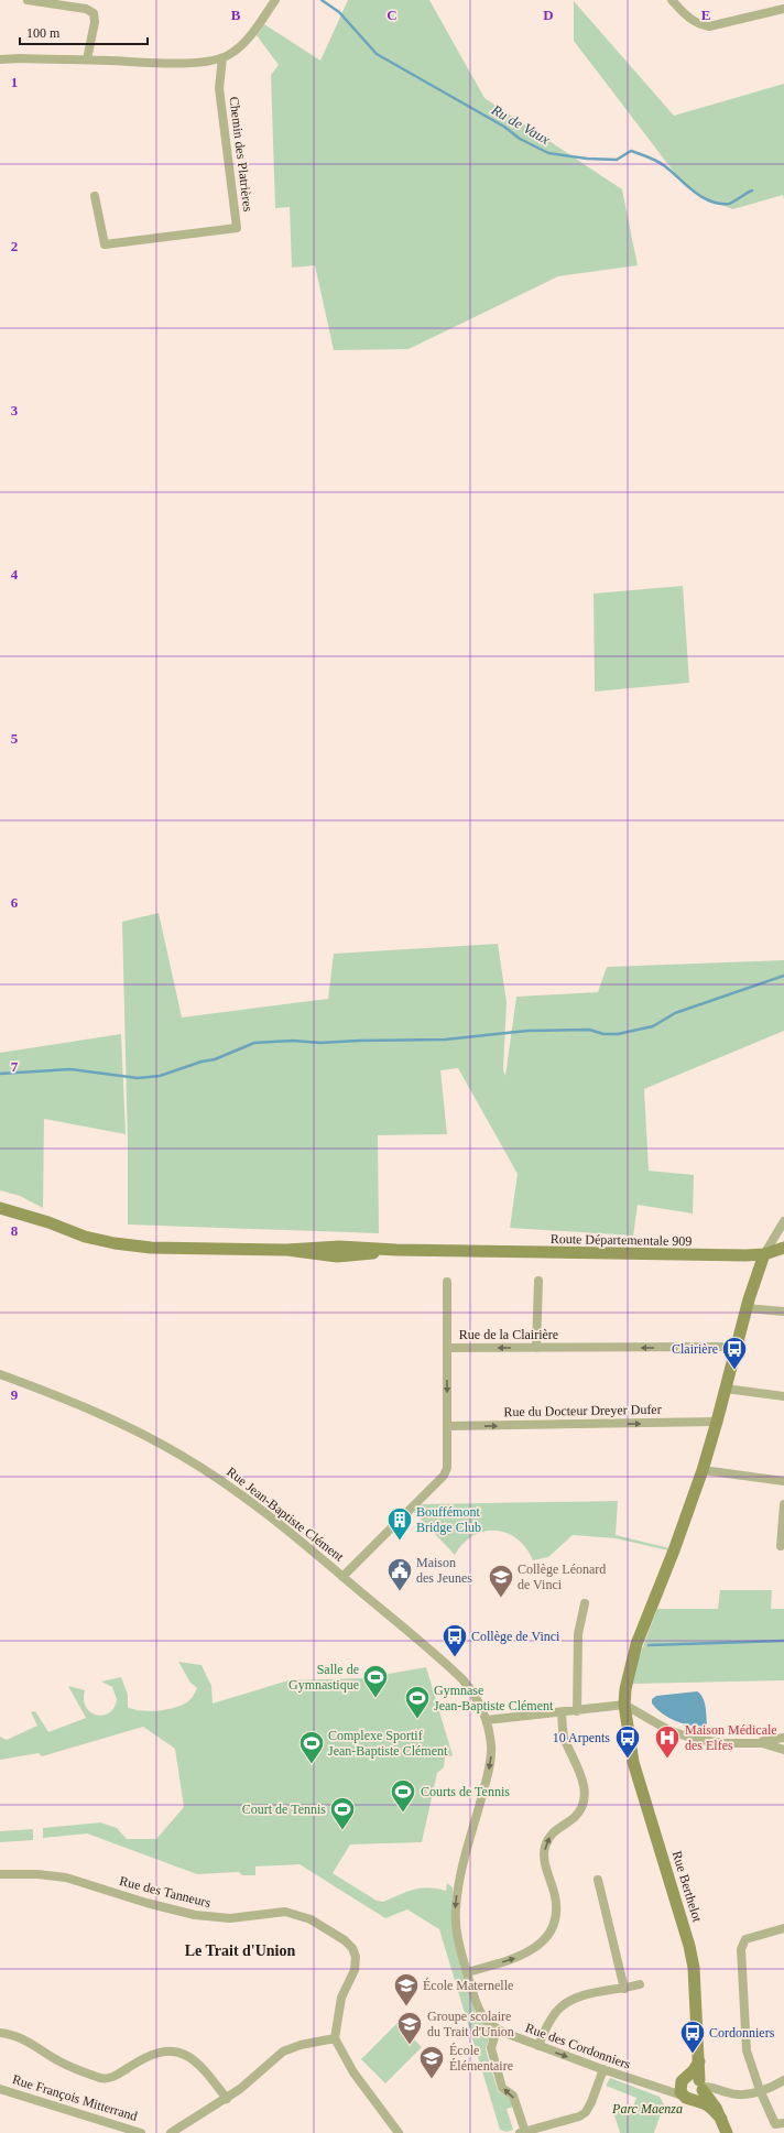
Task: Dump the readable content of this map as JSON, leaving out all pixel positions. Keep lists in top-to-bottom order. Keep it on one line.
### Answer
{"streets":{"street":["Chemin des Platrières","Route Départementale 909","Rue de la Clairière","Rue du Docteur Dreyer Dufer","Rue Jean-Baptiste Clément","Rue Berthelot","Rue des Tanneurs","Rue des Cordonniers","Rue François Mitterrand"]},"crossings":[["Route Départementale 909","Rue Berthelot"],["Rue de la Clairière","Rue du Docteur Dreyer Dufer"],["Rue de la Clairière","Rue Jean-Baptiste Clément"],["Rue de la Clairière","Rue Berthelot"],["Rue du Docteur Dreyer Dufer","Rue Berthelot"],["Rue Jean-Baptiste Clément","Rue des Cordonniers"],["Rue Berthelot","Rue des Cordonniers"]],"one_way":["Rue de la Clairière","Rue du Docteur Dreyer Dufer","Rue des Cordonniers"],"districts":["Le Trait d'Union"],"water":["Ru de Vaux"],"parks":["Parc Maenza"],"places":{"bus stop":["Clairière","Collège de Vinci","10 Arpents","Cordonniers"],"building":["Bouffémont Bridge Club"],"public building":["Maison des Jeunes"],"school or university":["Collège Léonard de Vinci","École Maternelle","Groupe scolaire du Trait d'Union","École Élémentaire"],"sports":["Salle de Gymnastique","Gymnase Jean-Baptiste Clément","Complexe Sportif Jean-Baptiste Clément","Courts de Tennis","Court de Tennis"],"hospital":["Maison Médicale des Elfes"]},"scale_bar":"100 m","grid":{"columns":["B","C","D","E"],"rows":["1","2","3","4","5","6","7","8","9"]}}
